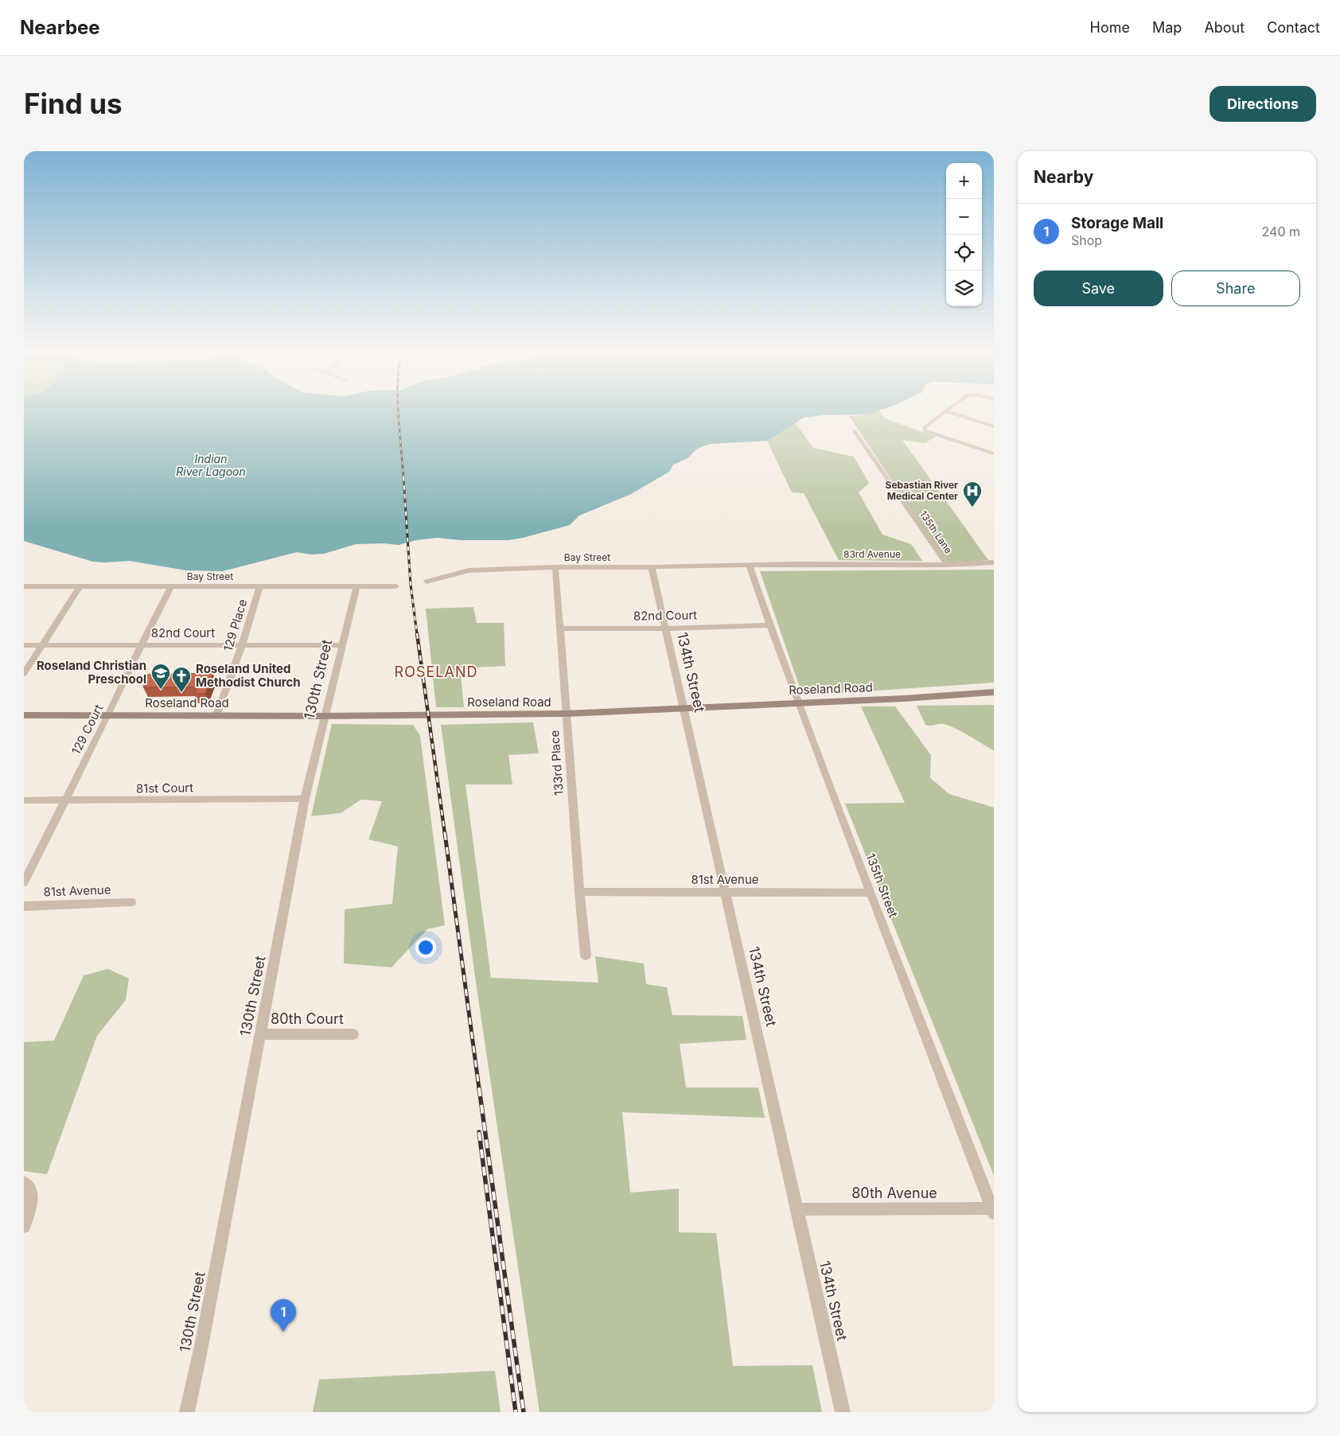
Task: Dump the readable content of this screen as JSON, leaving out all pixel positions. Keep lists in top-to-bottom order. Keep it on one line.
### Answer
{"streets":{"main road":["Roseland Road"],"street":["135th Lane","83rd Avenue","Bay Street","82nd Court","129 Place","134th Street","130th Street","129 Court","133rd Place","81st Court","81st Avenue","135th Street","80th Court","80th Avenue"]},"crossings":[["135th Lane","83rd Avenue"],["83rd Avenue","Bay Street"],["83rd Avenue","135th Street"],["Bay Street","129 Place"],["Bay Street","134th Street"],["Bay Street","130th Street"],["Bay Street","129 Court"],["Bay Street","133rd Place"],["Bay Street","135th Street"],["82nd Court","129 Place"],["82nd Court","134th Street"],["82nd Court","130th Street"],["82nd Court","129 Court"],["82nd Court","133rd Place"],["82nd Court","135th Street"],["129 Place","Roseland Road"],["134th Street","Roseland Road"],["134th Street","81st Avenue"],["134th Street","80th Avenue"],["130th Street","Roseland Road"],["130th Street","81st Court"],["130th Street","80th Court"],["Roseland Road","129 Court"],["Roseland Road","133rd Place"],["Roseland Road","135th Street"],["129 Court","81st Court"],["133rd Place","81st Avenue"],["81st Avenue","135th Street"],["135th Street","80th Avenue"]],"districts":["ROSELAND"],"water":["Indian River Lagoon"],"places":{"hospital":["Sebastian River Medical Center"],"school or university":["Roseland Christian Preschool"],"church":["Roseland United Methodist Church"]},"page":{"header":"Nearbee","nav":["Home","Map","About","Contact"],"buttons":["Directions",["Save","Share"]],"title":"Find us","heading":"Nearby","map_buttons":["+","−"],"list":[{"mark":"1","name":"Storage Mall","note":"Shop","value":"240 m"}],"pins":"1"}}
